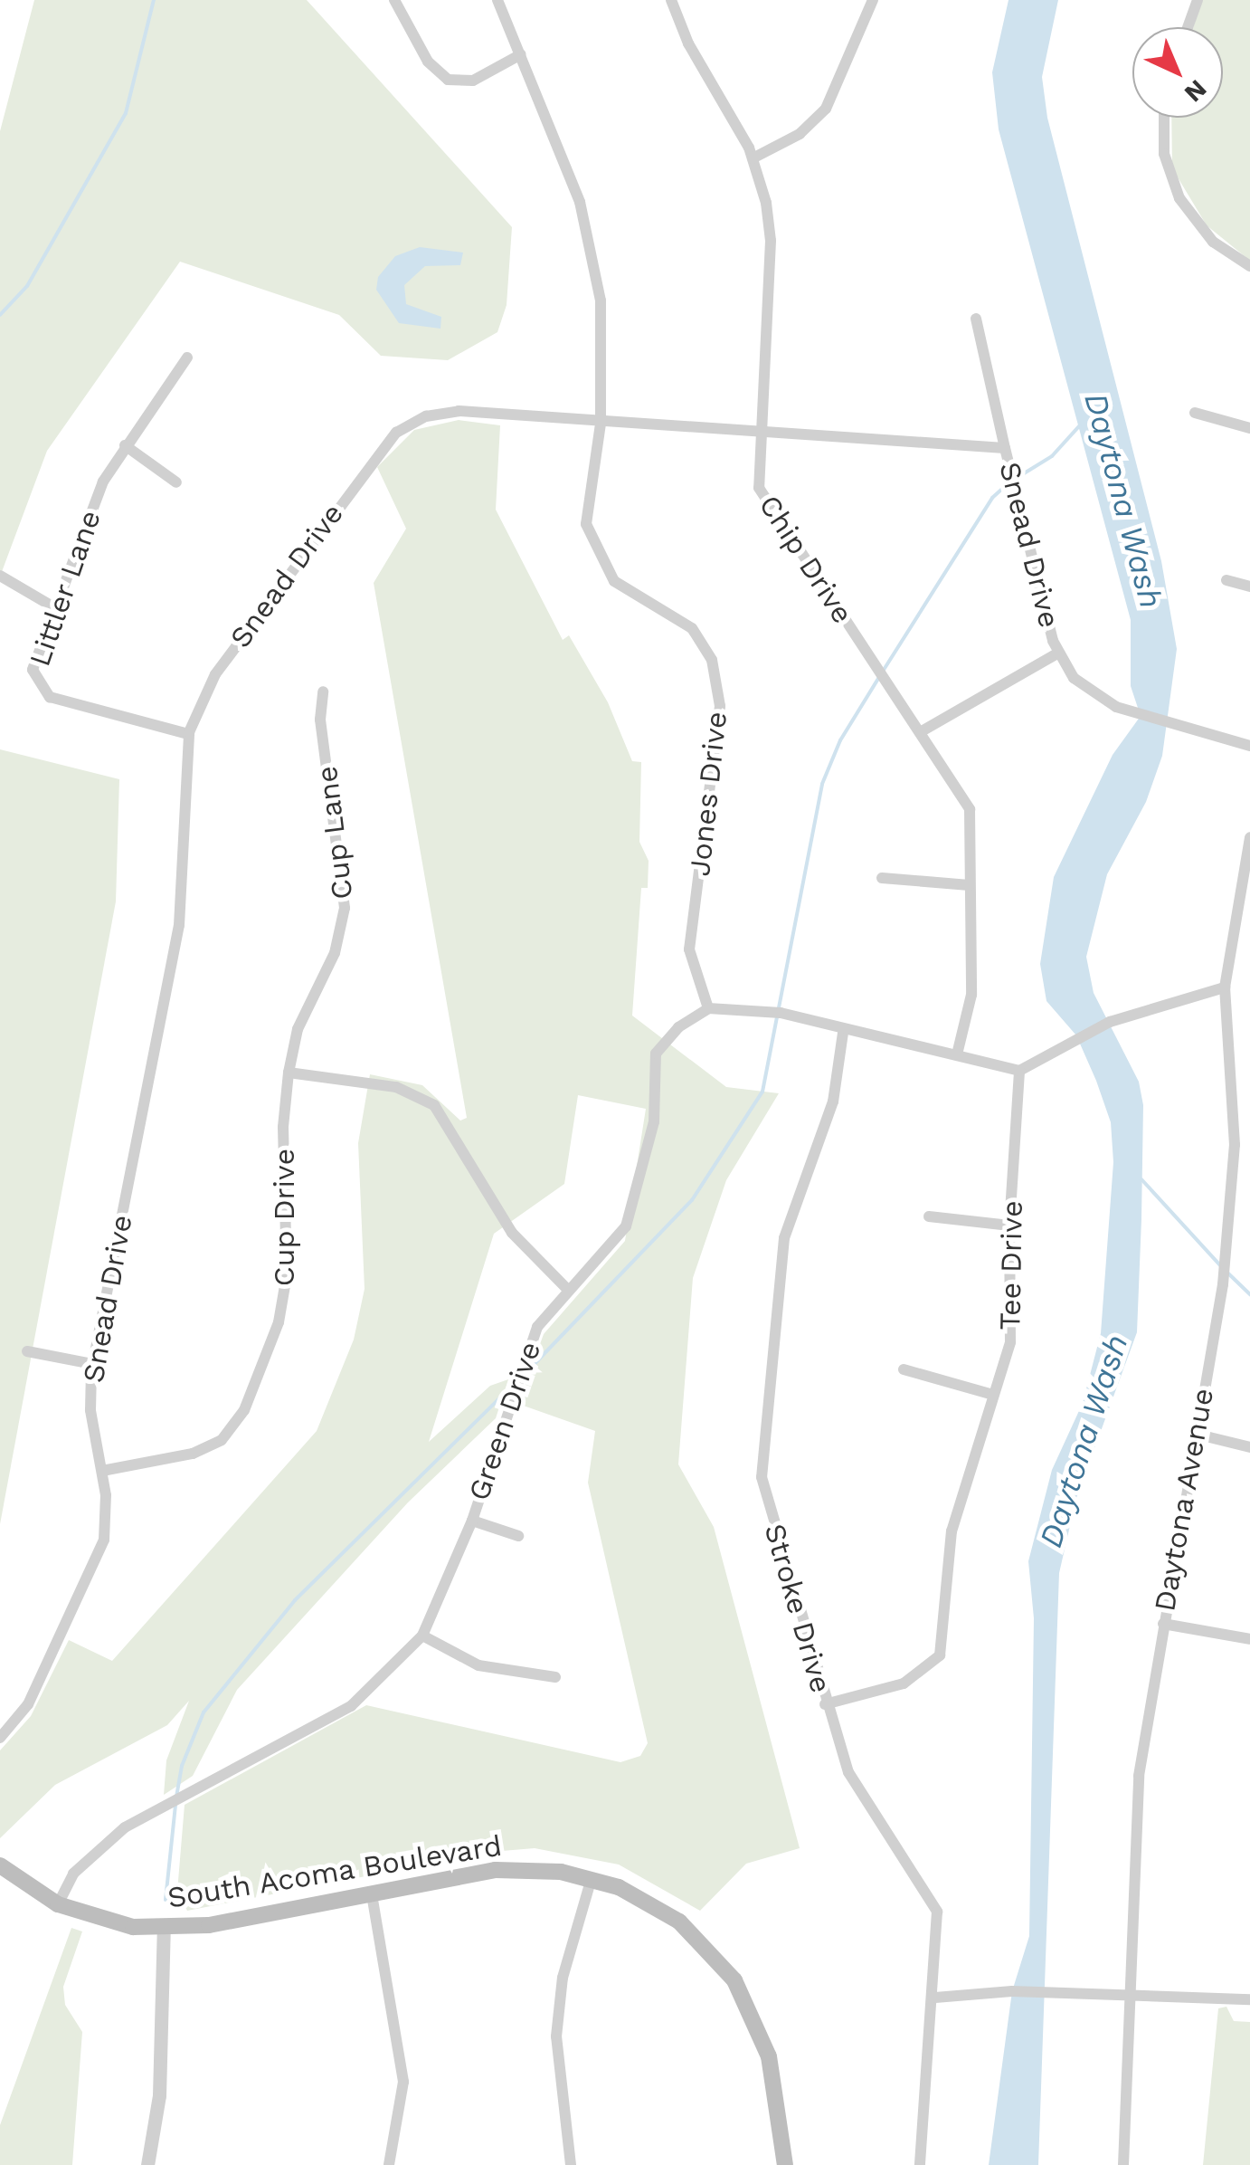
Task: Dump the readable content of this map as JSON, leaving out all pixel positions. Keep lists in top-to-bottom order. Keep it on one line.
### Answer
{"streets":{"main road":["South Acoma Boulevard"],"street":["Snead Drive","Chip Drive","Littler Lane","Jones Drive","Cup Lane","Cup Drive","Tee Drive","Green Drive","Daytona Avenue","Stroke Drive"]},"crossings":[["Snead Drive","Chip Drive"],["Snead Drive","Littler Lane"],["Snead Drive","Jones Drive"],["Snead Drive","Cup Drive"],["Jones Drive","Green Drive"],["Cup Lane","Cup Drive"],["Tee Drive","Stroke Drive"],["Green Drive","South Acoma Boulevard"]],"water":["Daytona Wash"],"north":"bottom right"}
